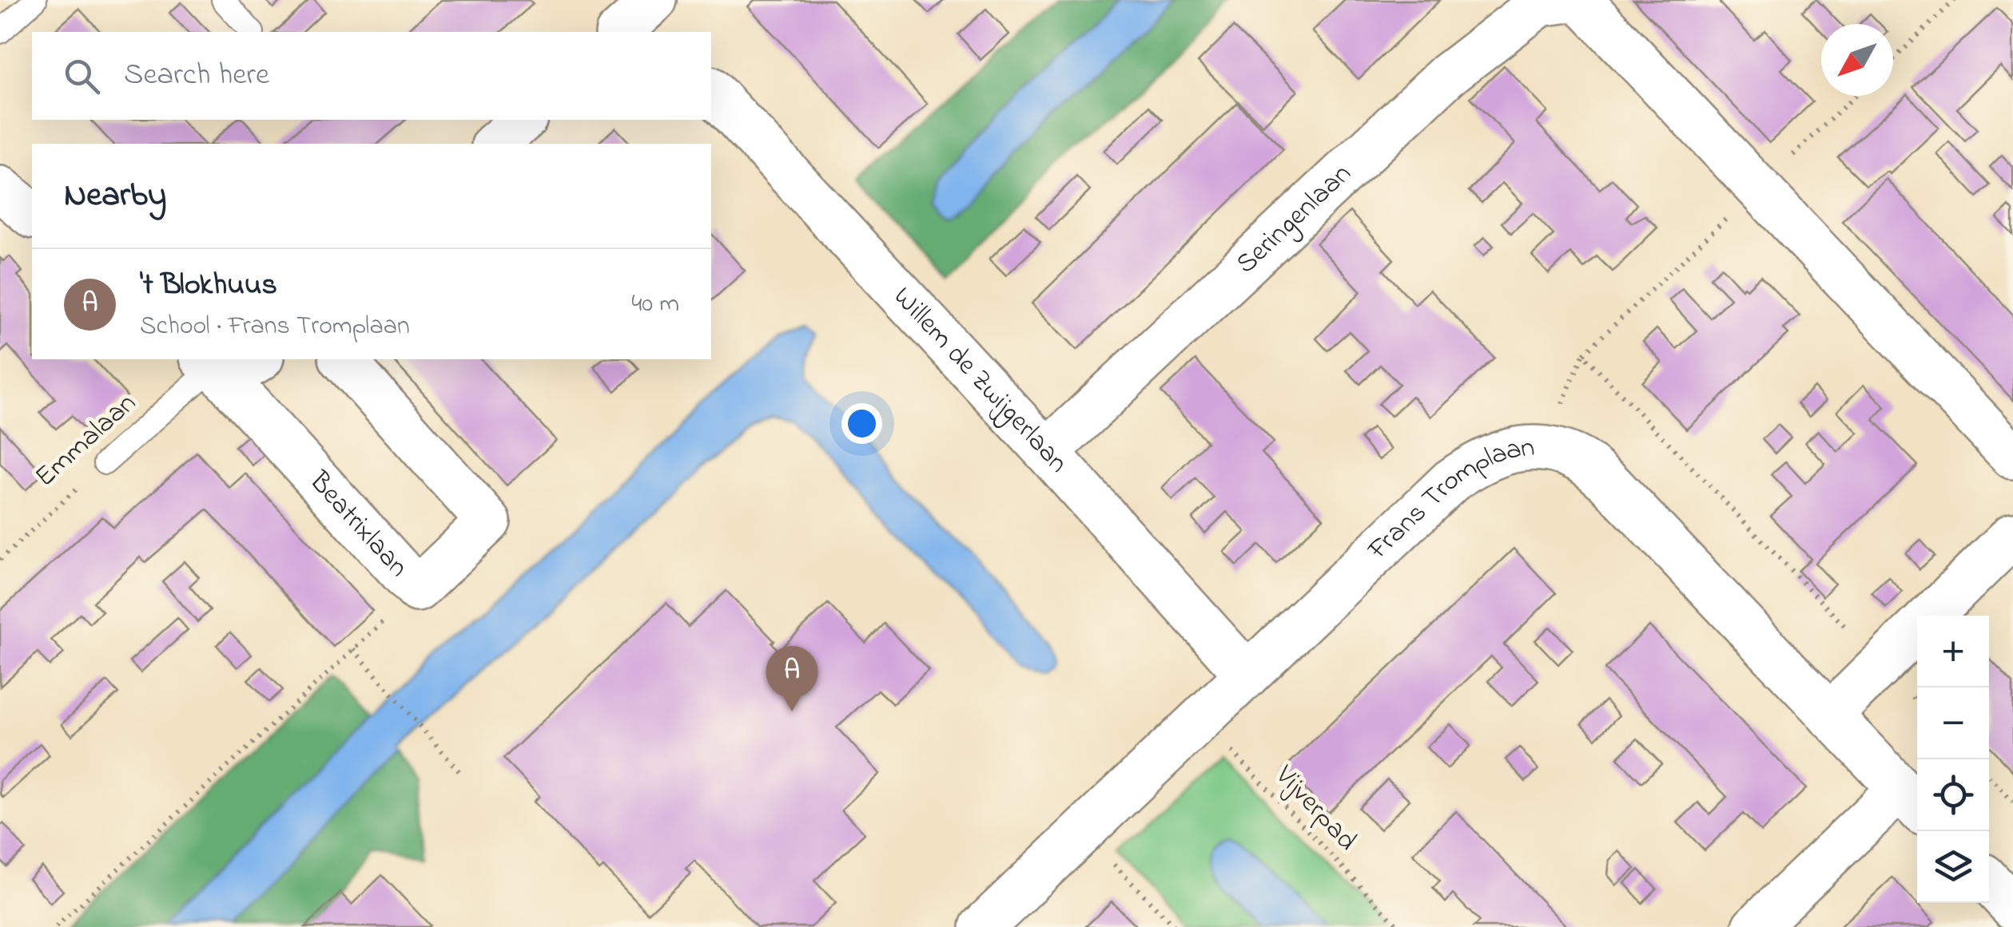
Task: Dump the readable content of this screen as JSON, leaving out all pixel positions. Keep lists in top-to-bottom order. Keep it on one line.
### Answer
{"streets":{"street":["Seringenlaan","Willem de Zwijgerlaan","Frans Tromplaan","Beatrixlaan"],"lane":["Emmalaan"],"path":["Vijverpad"]},"crossings":[["Seringenlaan","Willem de Zwijgerlaan"],["Willem de Zwijgerlaan","Frans Tromplaan"],["Emmalaan","Beatrixlaan"],["Frans Tromplaan","Vijverpad"]],"north":"bottom left","page":{"search":"Search here","heading":"Nearby","list":[{"mark":"A","name":"'t Blokhuus","note":"School · Frans Tromplaan","value":"40 m"}],"map_buttons":["+","−"],"pins":"A"}}
